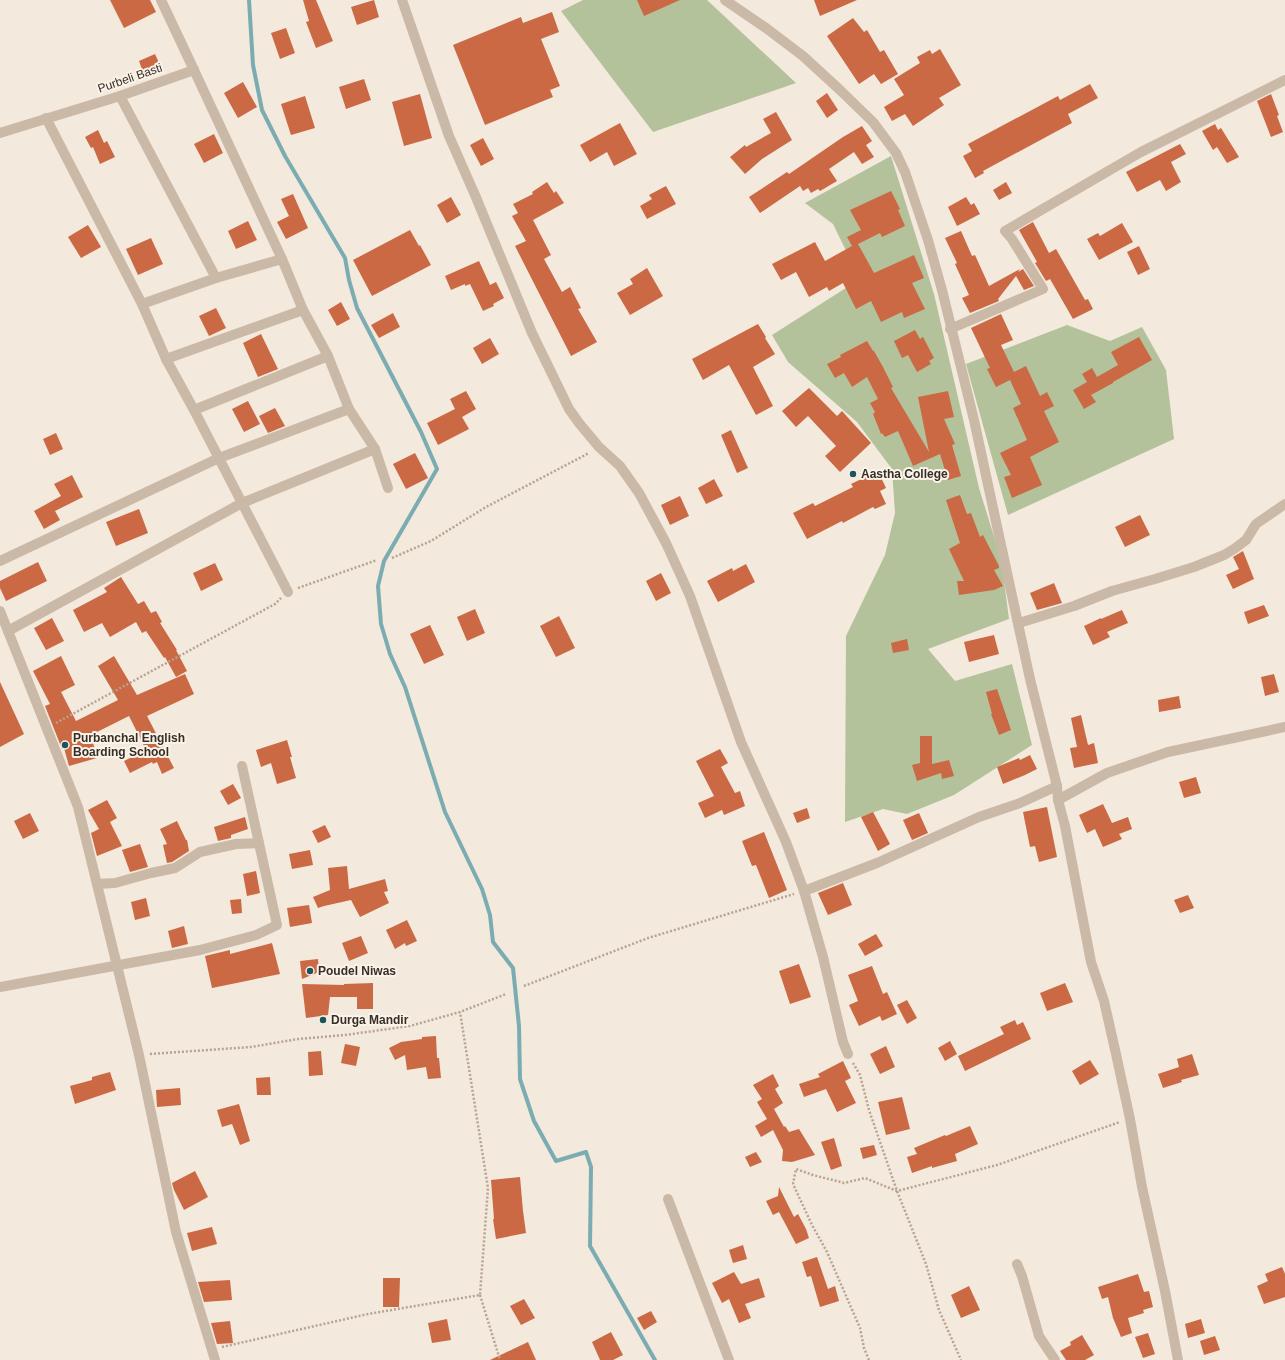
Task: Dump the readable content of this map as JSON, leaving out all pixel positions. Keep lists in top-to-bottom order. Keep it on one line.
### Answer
{"streets":{"street":["Purbeli Basti"]},"places":["Aastha College","Purbanchal English Boarding School","Poudel Niwas","Durga Mandir"]}
